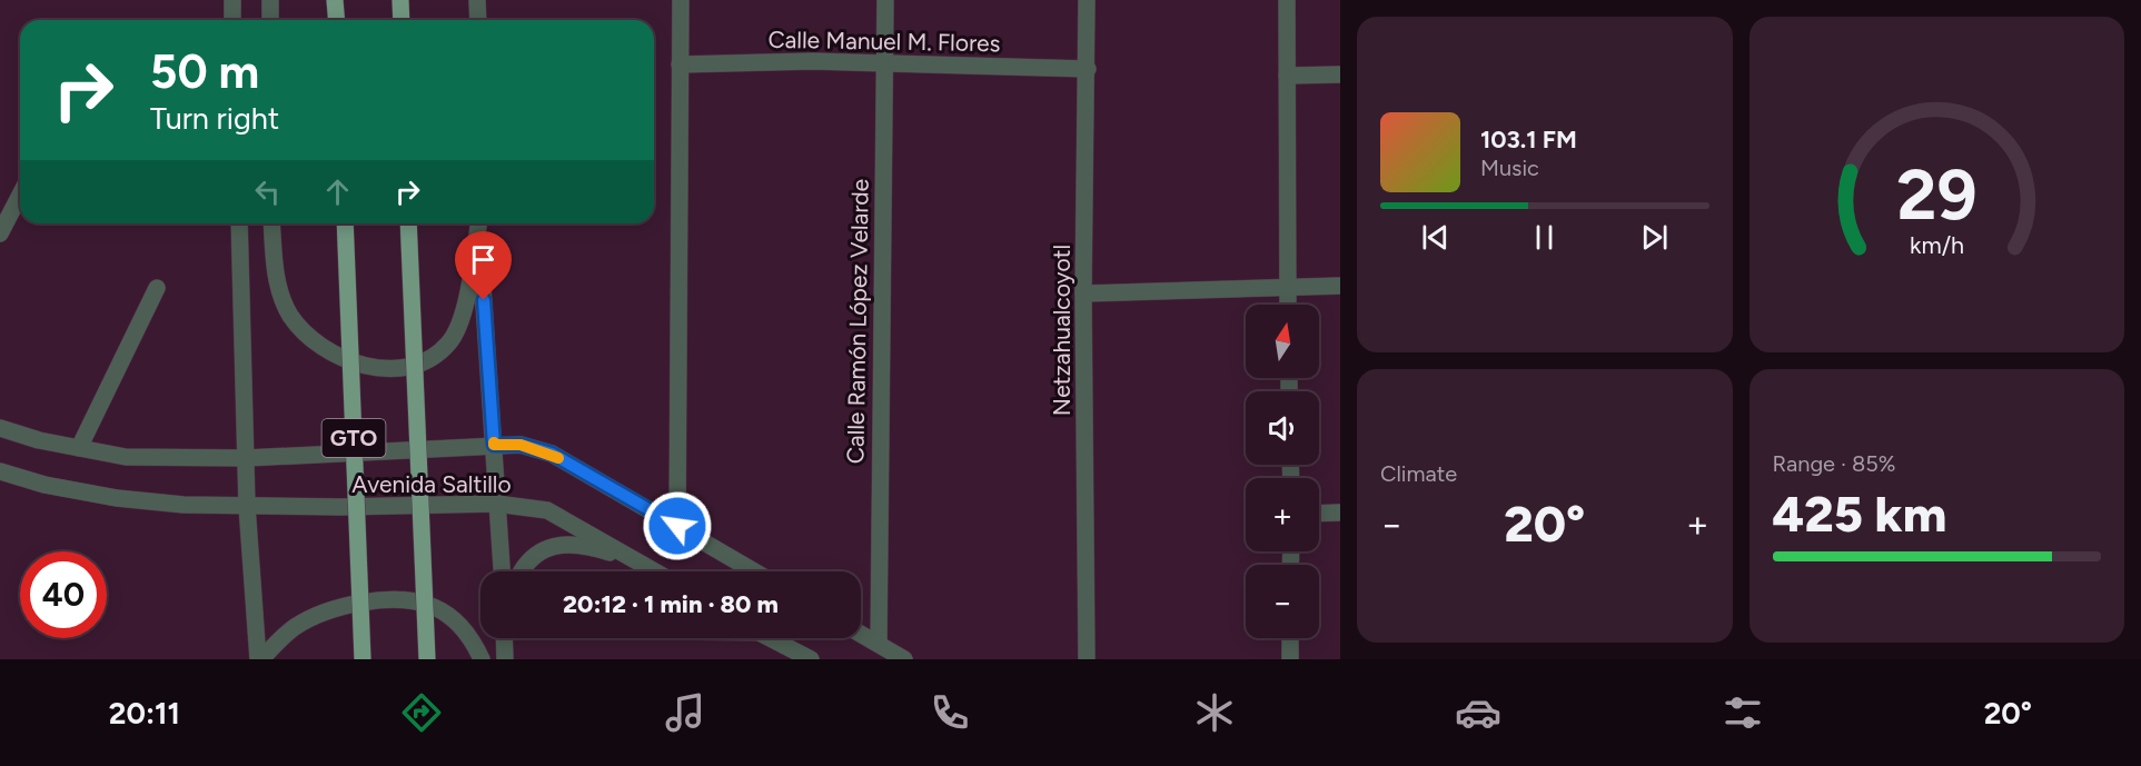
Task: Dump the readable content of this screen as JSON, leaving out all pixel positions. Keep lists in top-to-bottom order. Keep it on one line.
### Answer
{"streets":{"main road":["GTO"],"street":["Calle Manuel M. Flores","Calle Ramón López Velarde","Netzahualcoyotl","Avenida Saltillo"]},"crossings":[["Calle Manuel M. Flores","Calle Ramón López Velarde"],["Calle Manuel M. Flores","Netzahualcoyotl"]],"north":"top","page":{"turn":["50 m","Turn right"],"song":["103.1 FM","Music"],"map_buttons":["+","−"],"tile":["Climate",["Range · 85%","425 km"]],"heat":["−","20°","+"],"limit":"40","trip":"20:12 · 1 min · 80 m","tabs":["20:11","20°"],"gauge":["29","km/h"]}}
